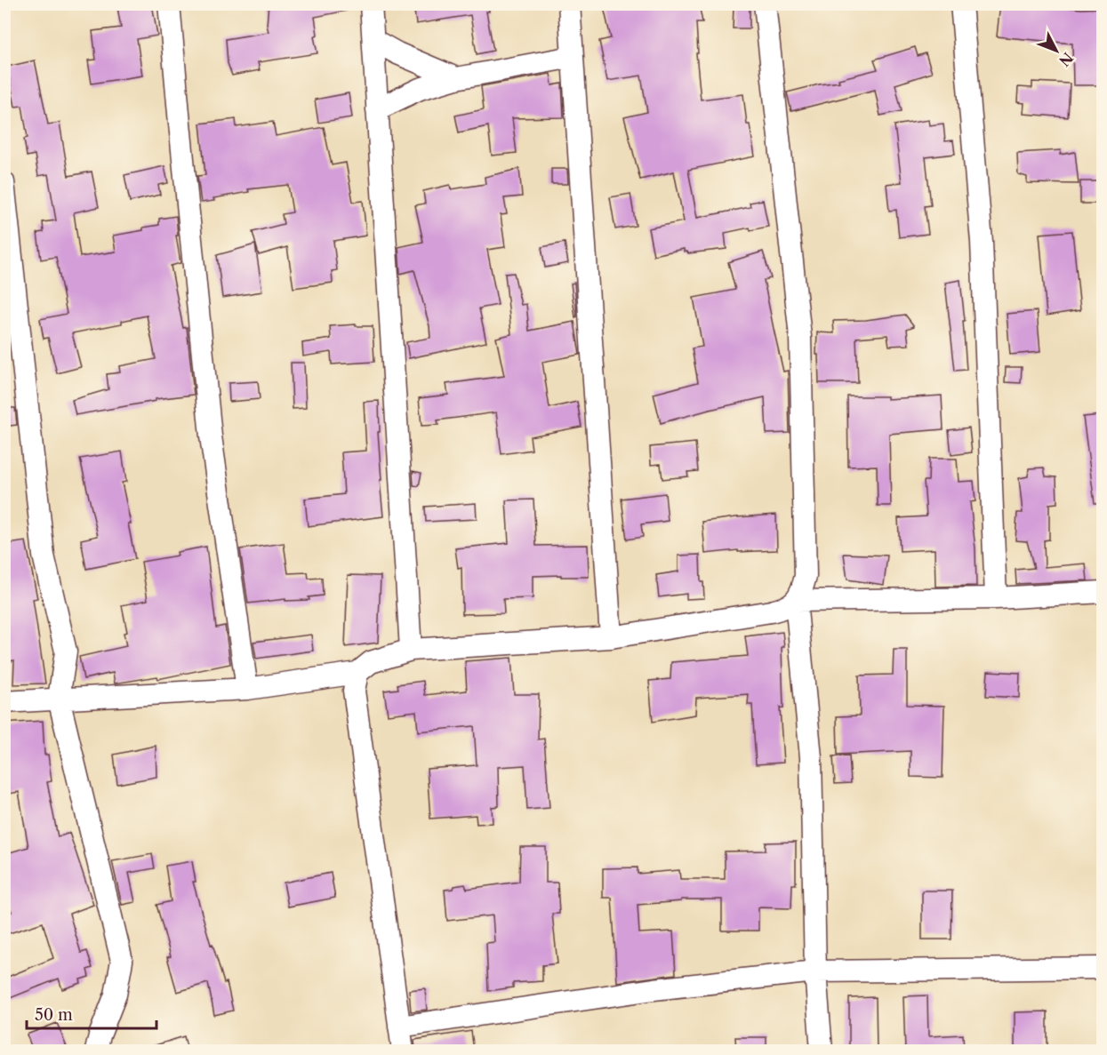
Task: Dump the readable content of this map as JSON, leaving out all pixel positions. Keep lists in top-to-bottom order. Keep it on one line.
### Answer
{"scale_bar":"50 m","north":"bottom right"}
